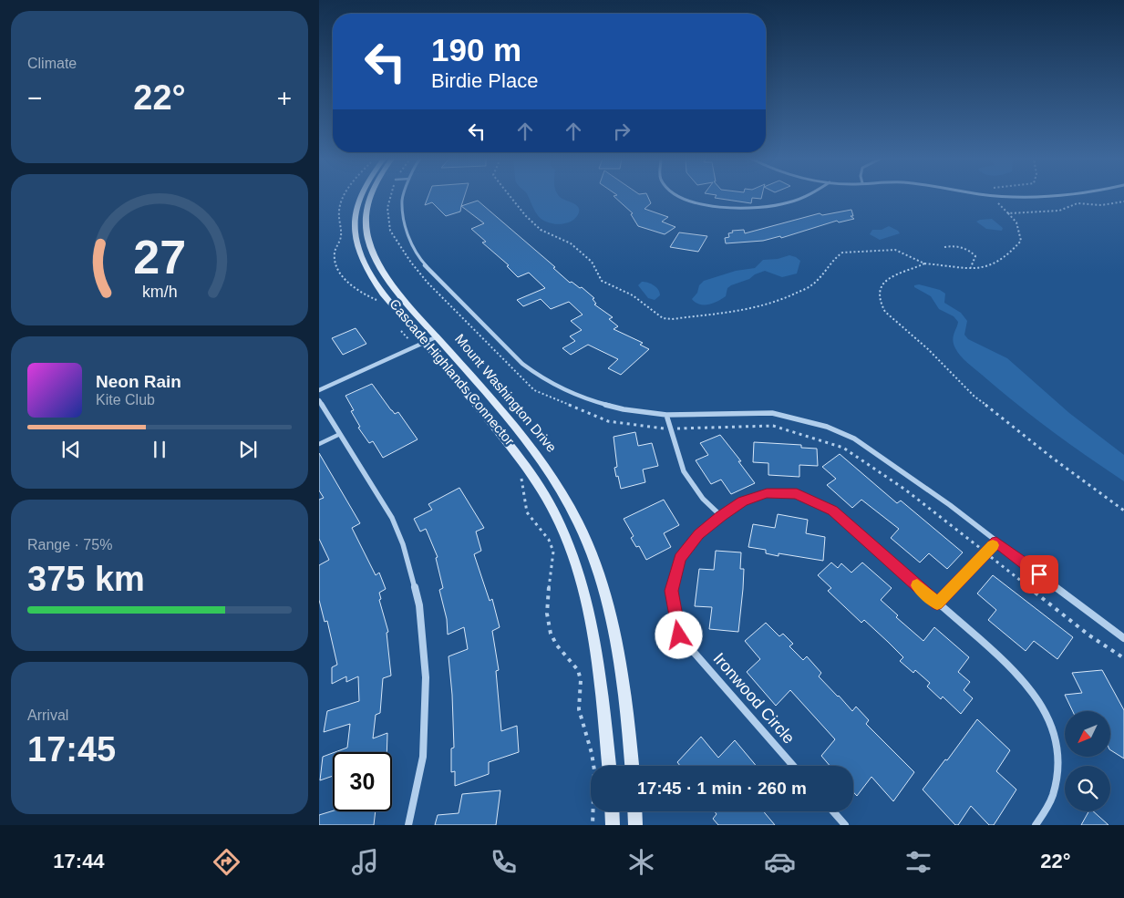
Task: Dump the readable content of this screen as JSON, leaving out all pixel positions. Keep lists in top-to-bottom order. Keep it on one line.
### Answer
{"streets":{"main road":["Mount Washington Drive"],"street":["Ironwood Circle"],"path":["Cascade Highlands Connector"]},"north":"bottom left","page":{"tile":["Climate",["Range · 75%","375 km"],["Arrival","17:45"]],"turn":["190 m","Birdie Place"],"heat":["−","22°","+"],"song":["Neon Rain","Kite Club"],"limit":"30","trip":"17:45 · 1 min · 260 m","tabs":["17:44","22°"],"gauge":["27","km/h"]}}
